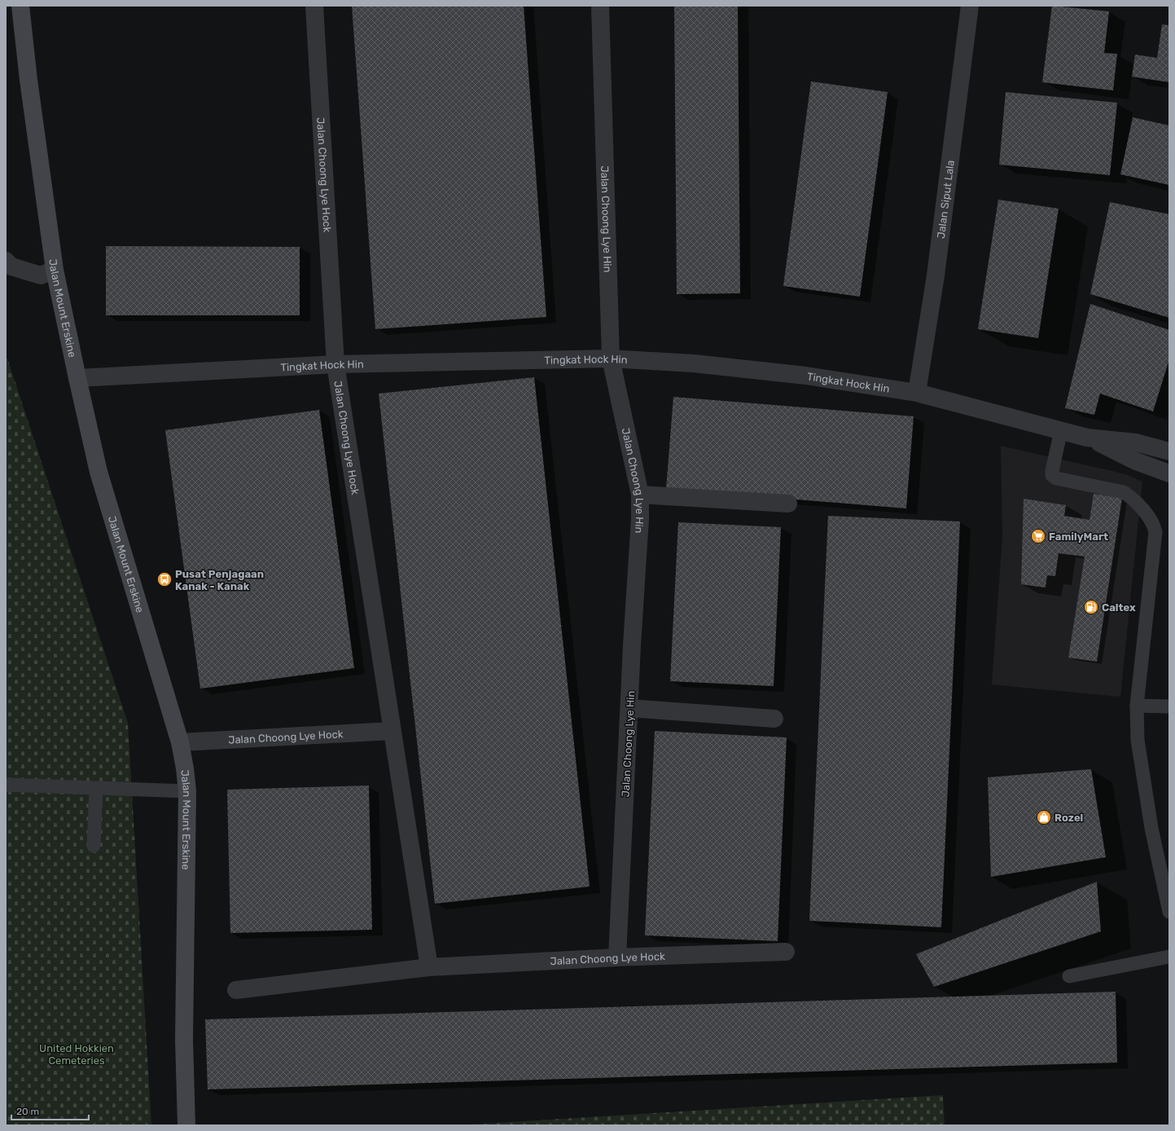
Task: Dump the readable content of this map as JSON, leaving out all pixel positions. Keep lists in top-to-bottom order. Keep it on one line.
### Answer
{"streets":{"main road":["Jalan Mount Erskine"],"street":["Jalan Choong Lye Hock","Jalan Siput Lala","Jalan Choong Lye Hin","Tingkat Hock Hin"]},"crossings":[["Jalan Choong Lye Hock","Jalan Choong Lye Hin"],["Jalan Choong Lye Hock","Jalan Mount Erskine"],["Jalan Choong Lye Hock","Tingkat Hock Hin"],["Jalan Siput Lala","Tingkat Hock Hin"],["Jalan Choong Lye Hin","Tingkat Hock Hin"],["Jalan Mount Erskine","Tingkat Hock Hin"]],"parks":["United Hokkien Cemeteries"],"places":{"supermarket":["FamilyMart"],"bus stop":["Pusat Penjagaan Kanak - Kanak"],"fuel station":["Caltex"],"shop":["Rozel"]},"scale_bar":"20 m"}
